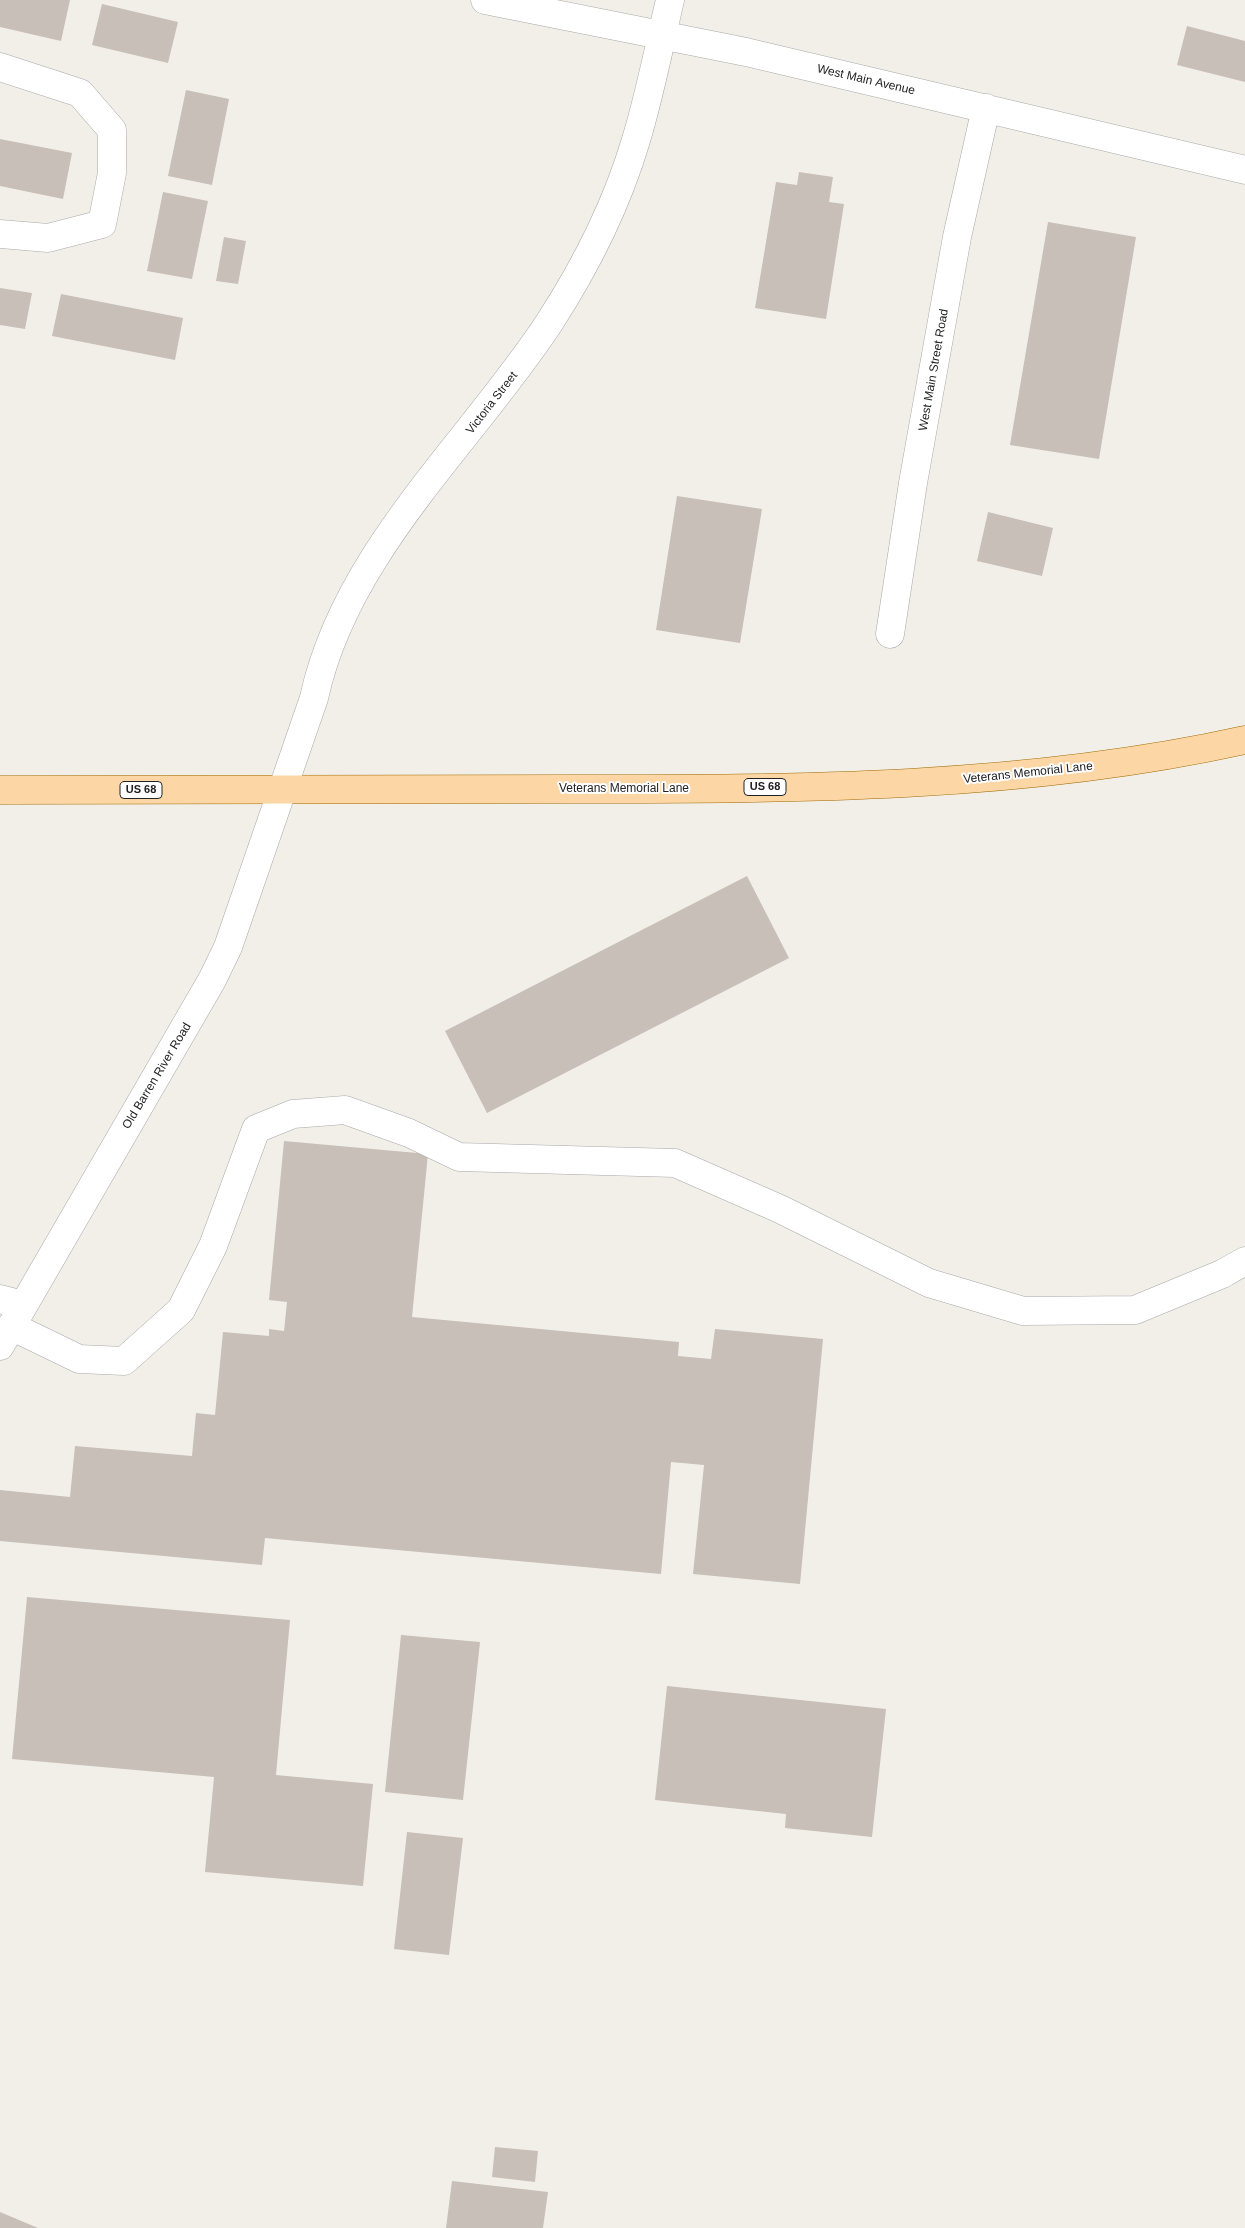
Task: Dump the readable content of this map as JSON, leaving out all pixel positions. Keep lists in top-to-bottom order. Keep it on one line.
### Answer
{"streets":{"main road":["Veterans Memorial Lane","US 68"],"street":["West Main Avenue","West Main Street Road","Victoria Street","Old Barren River Road"]},"crossings":[["West Main Avenue","West Main Street Road"],["West Main Avenue","Victoria Street"],["Victoria Street","Veterans Memorial Lane"],["Victoria Street","Old Barren River Road"],["Veterans Memorial Lane","Old Barren River Road"]]}
